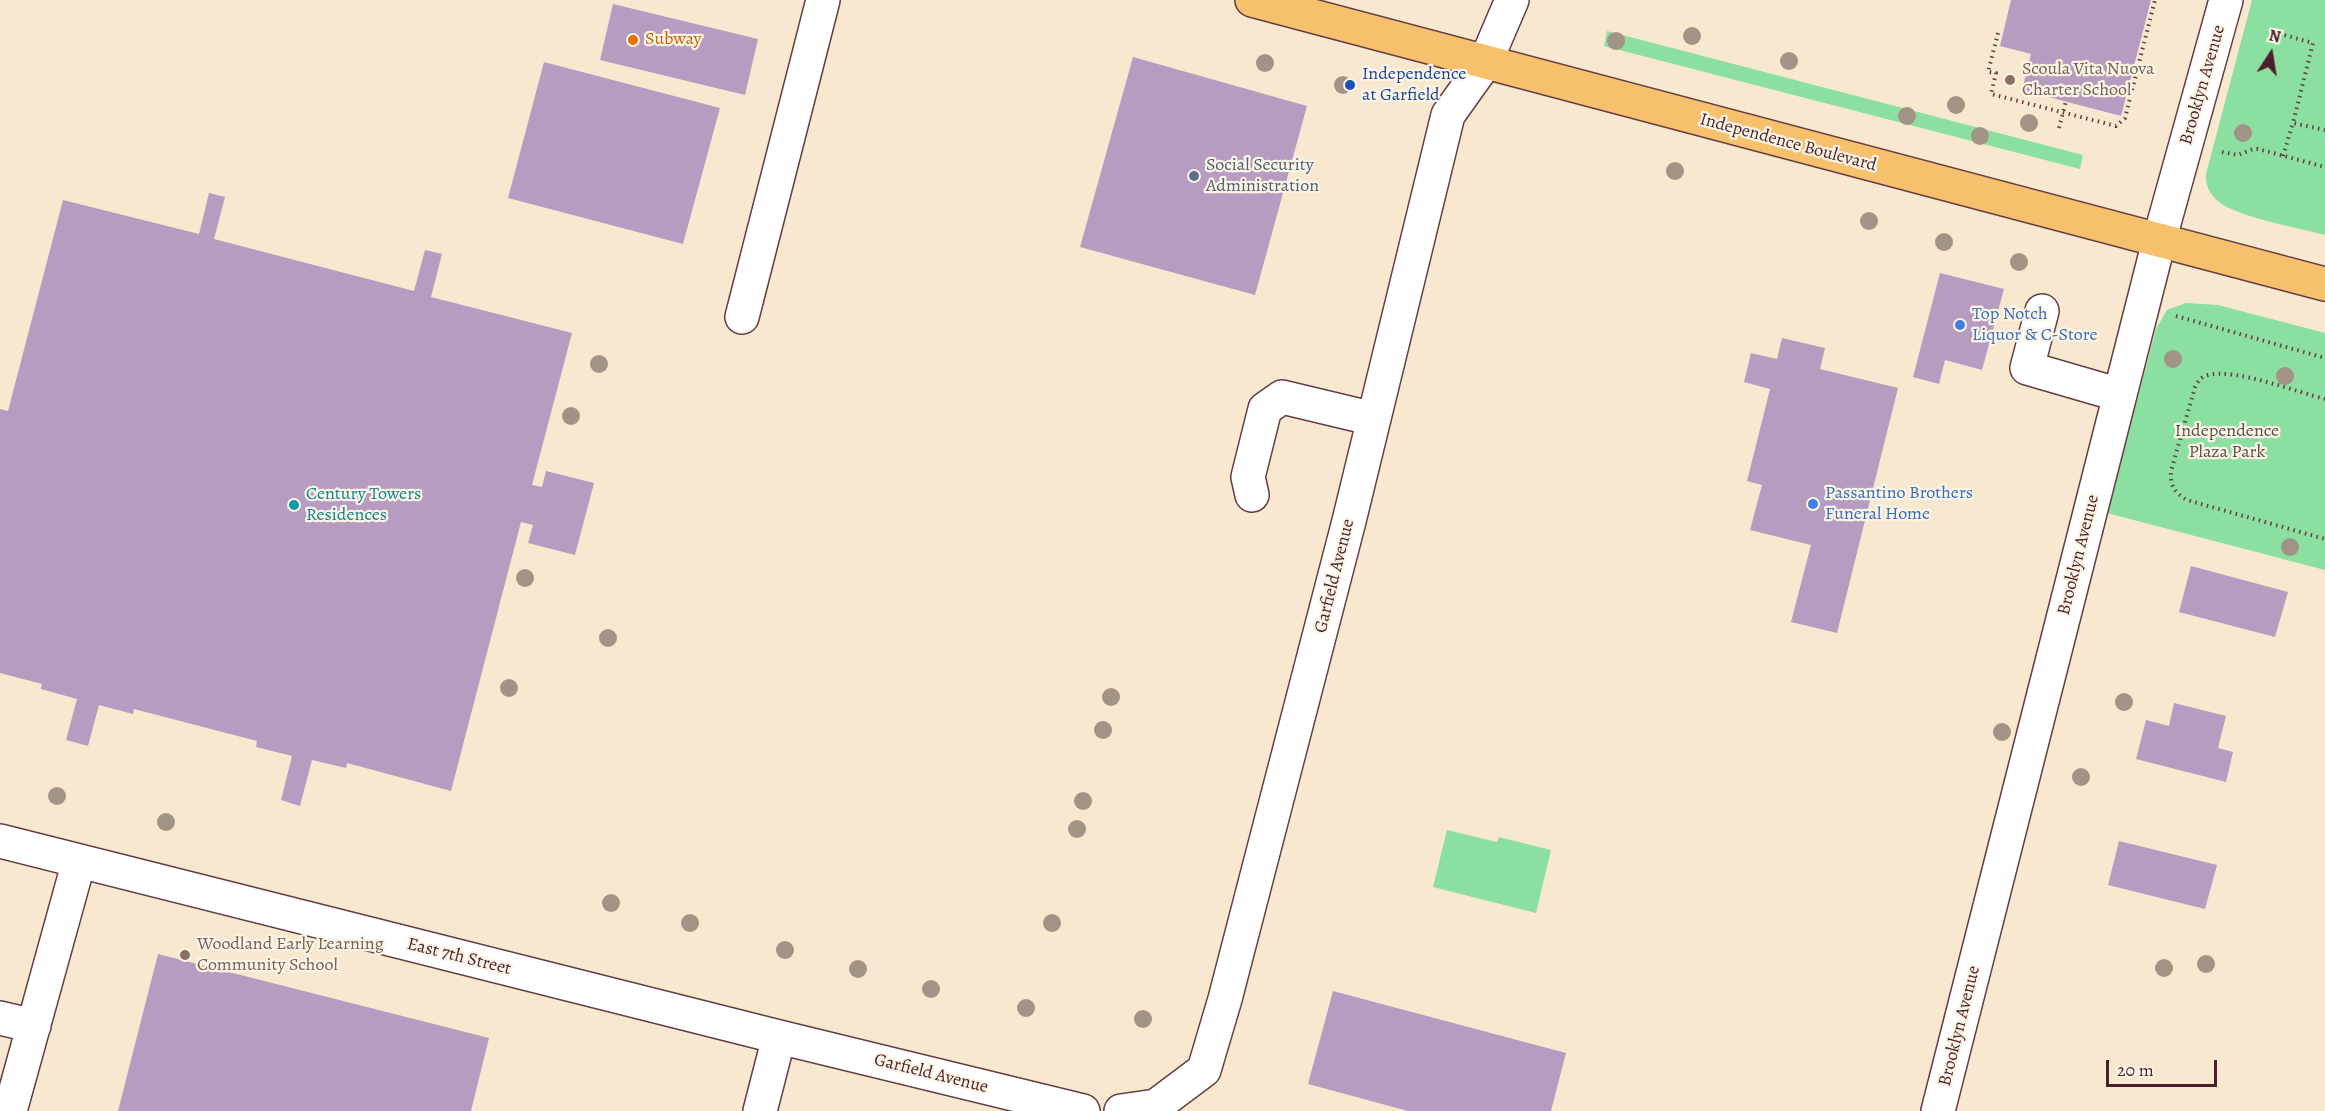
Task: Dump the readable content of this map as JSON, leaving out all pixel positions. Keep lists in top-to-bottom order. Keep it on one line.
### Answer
{"streets":{"main road":["Independence Boulevard"],"street":["Brooklyn Avenue","Garfield Avenue","East 7th Street"]},"crossings":[["Brooklyn Avenue","Independence Boulevard"],["Independence Boulevard","Garfield Avenue"],["Garfield Avenue","East 7th Street"]],"parks":["Independence Plaza Park"],"places":["Subway","Scoula Vita Nuova Charter School","Independence at Garfield","Social Security Administration","Top Notch Liquor & C-Store","Passantino Brothers Funeral Home","Century Towers Residences","Woodland Early Learning Community School"],"scale_bar":"20 m","north":"top"}
